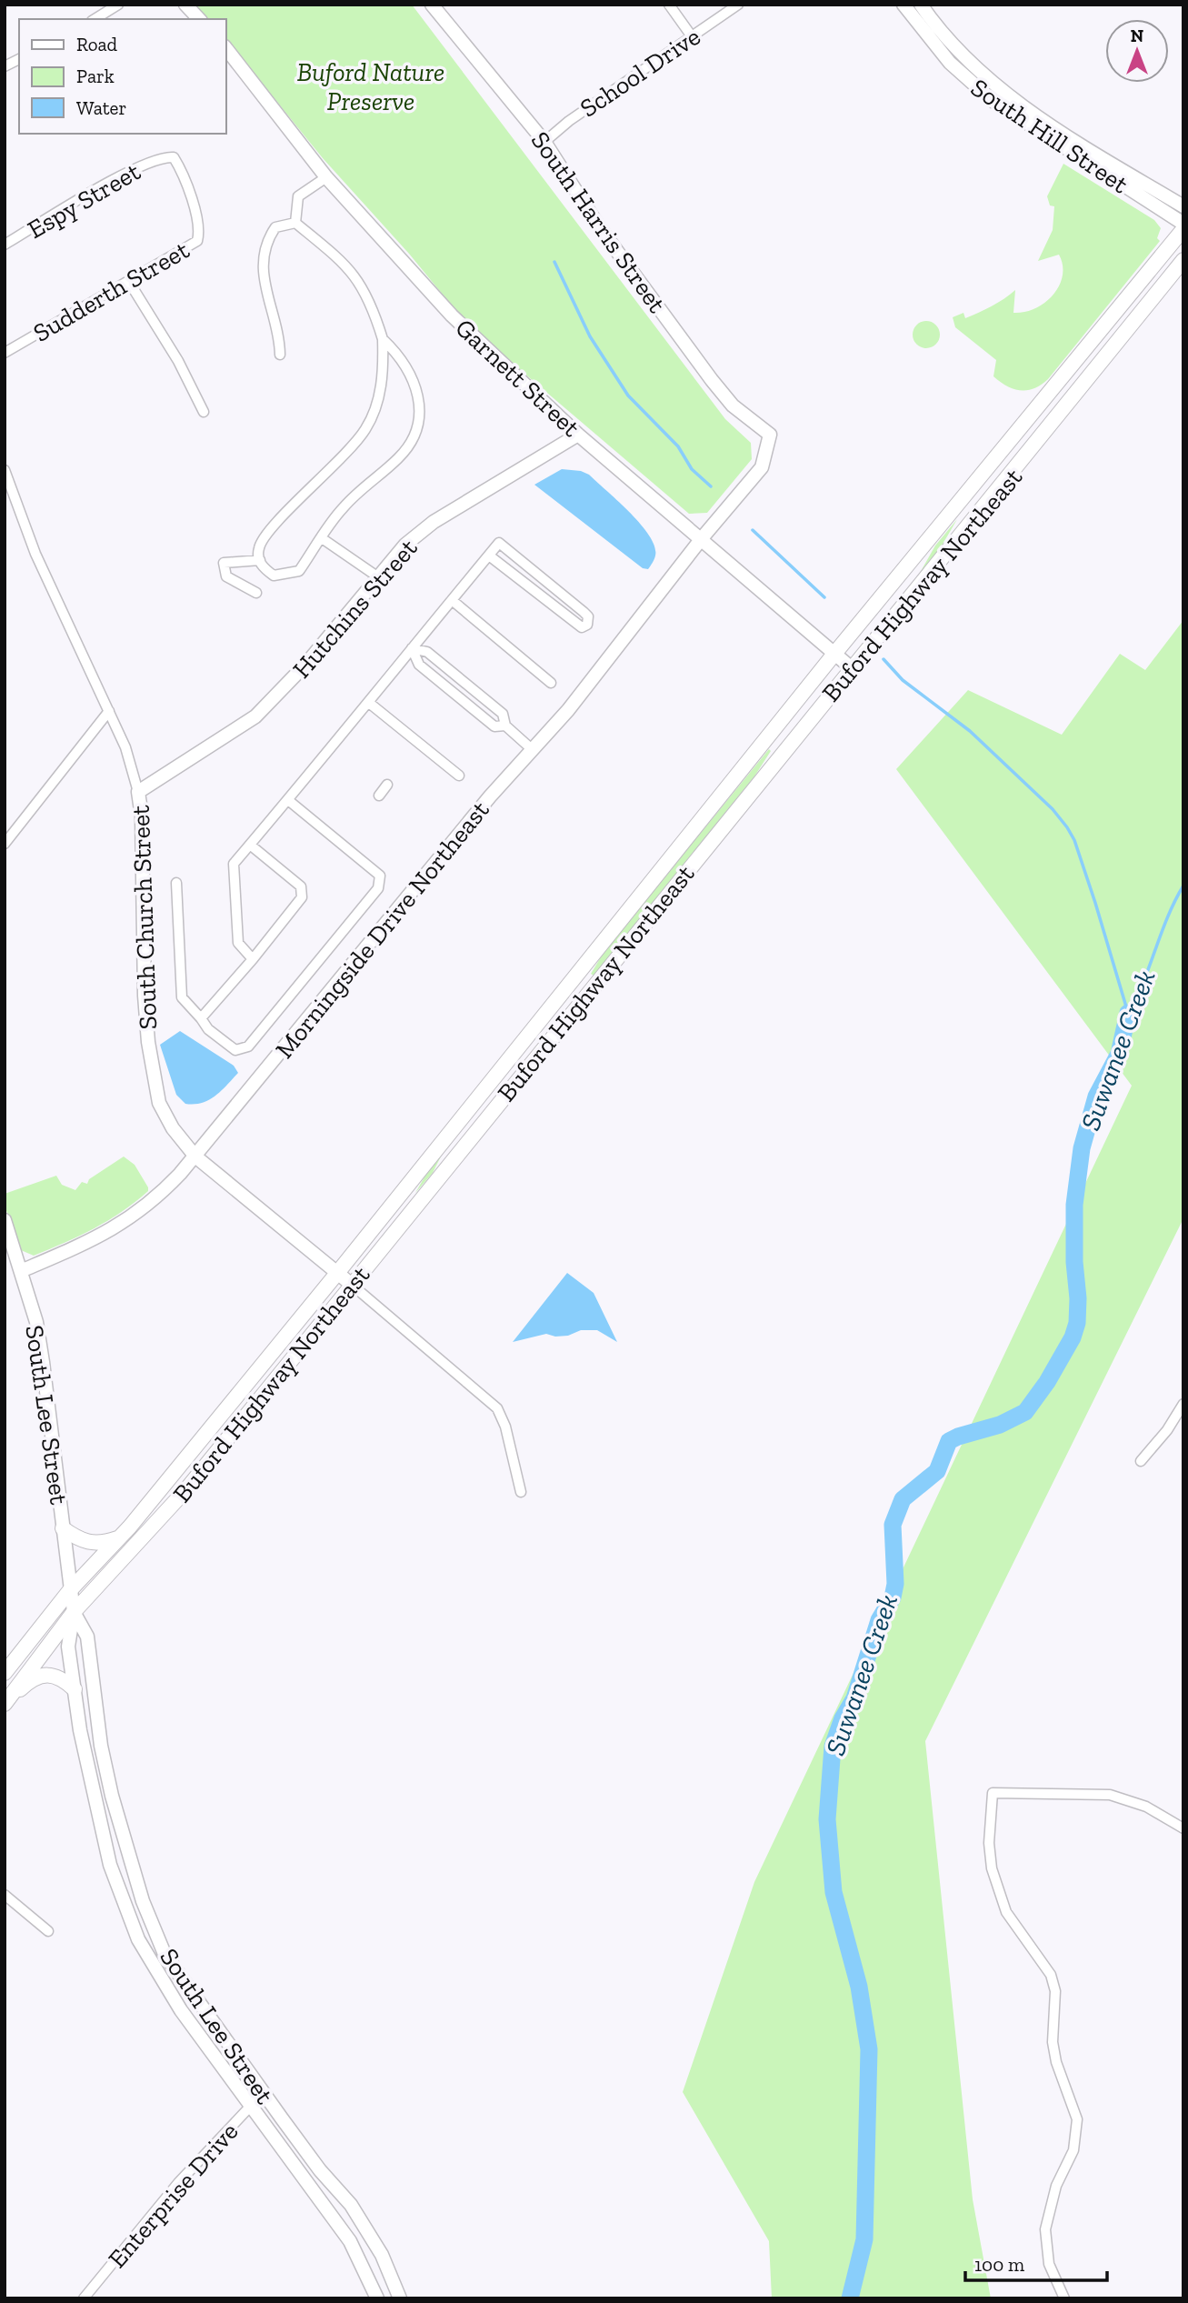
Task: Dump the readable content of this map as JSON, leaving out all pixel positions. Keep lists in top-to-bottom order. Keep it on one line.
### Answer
{"streets":{"main road":["Buford Highway Northeast"],"street":["School Drive","South Hill Street","Espy Street","South Harris Street","Sudderth Street","Garnett Street","Hutchins Street","South Church Street","Morningside Drive Northeast","South Lee Street","Enterprise Drive"]},"crossings":[["School Drive","South Harris Street"],["Espy Street","Sudderth Street"],["South Harris Street","Morningside Drive Northeast"],["Garnett Street","Buford Highway Northeast"],["Garnett Street","Hutchins Street"],["Garnett Street","Morningside Drive Northeast"],["Buford Highway Northeast","South Church Street"],["Buford Highway Northeast","South Lee Street"],["Hutchins Street","South Church Street"],["South Church Street","Morningside Drive Northeast"],["Morningside Drive Northeast","South Lee Street"],["South Lee Street","Enterprise Drive"]],"water":["Suwanee Creek"],"parks":["Buford Nature Preserve"],"legend":["Road","Park","Water"],"scale_bar":"100 m","north":"top"}
